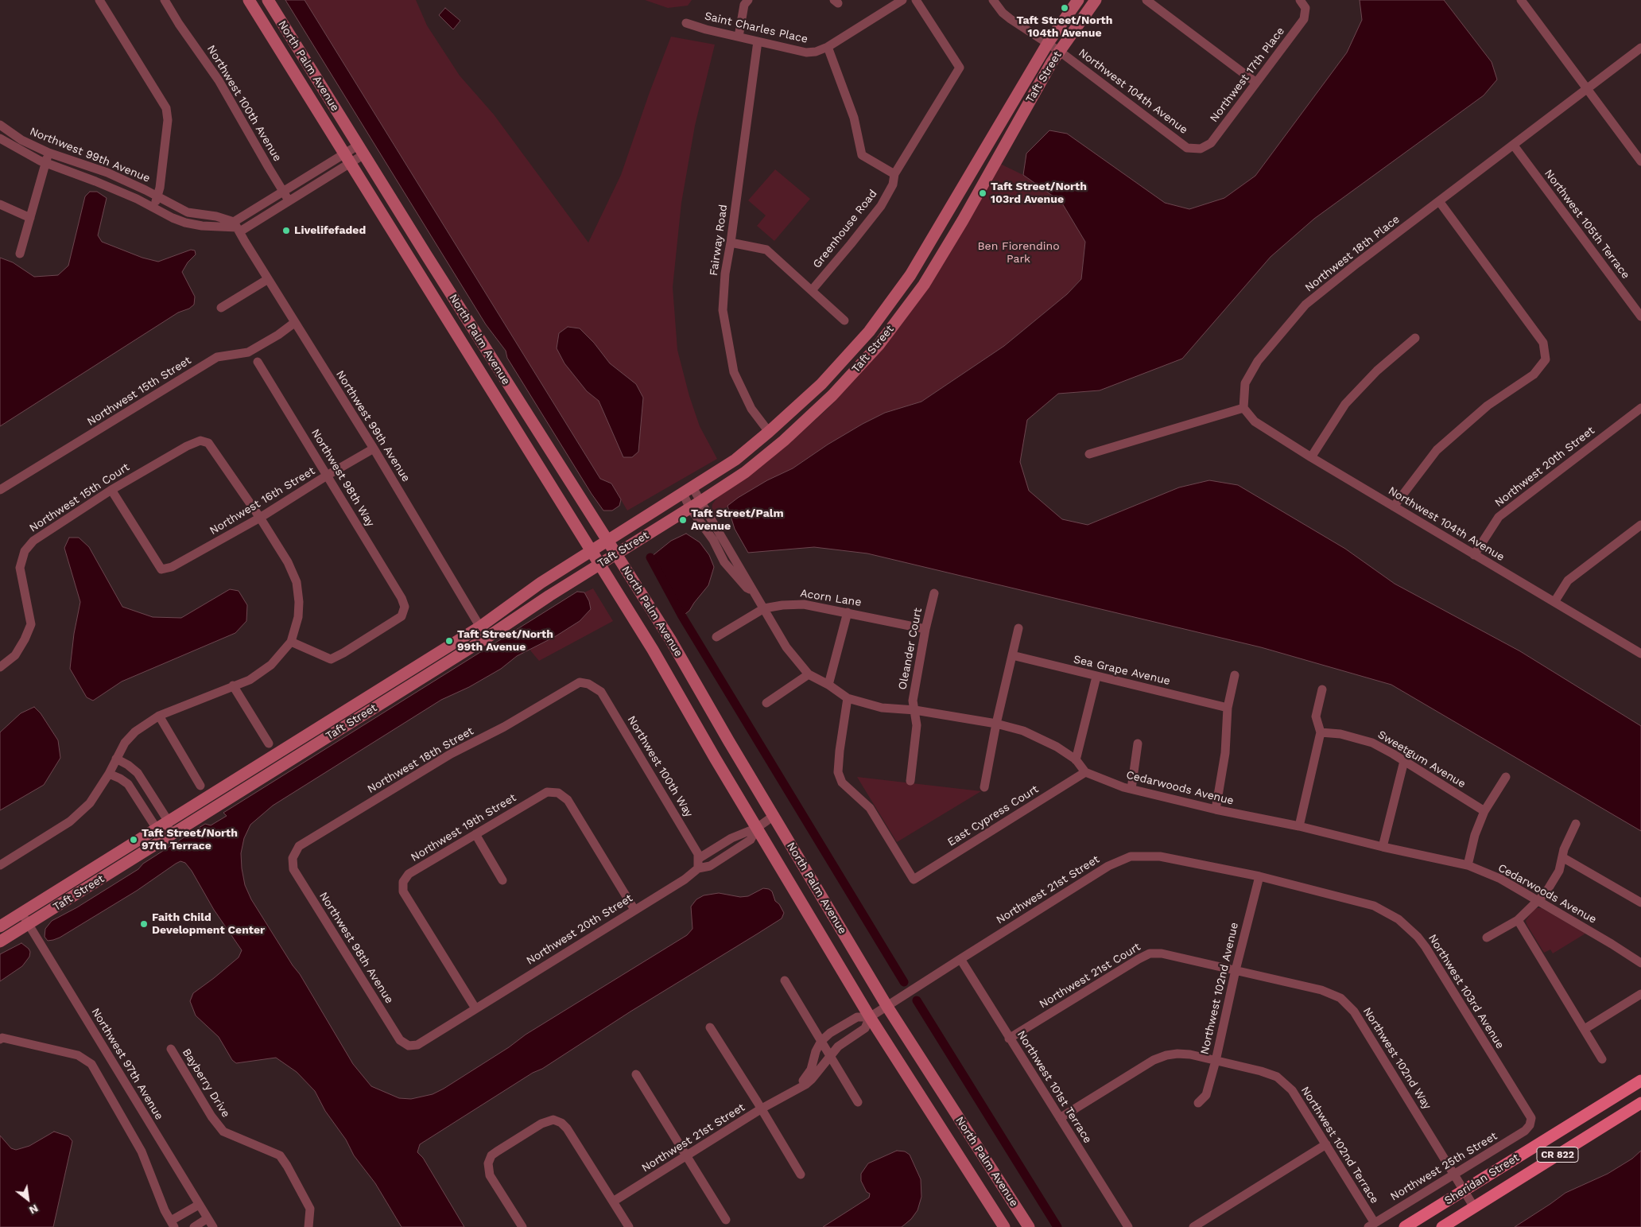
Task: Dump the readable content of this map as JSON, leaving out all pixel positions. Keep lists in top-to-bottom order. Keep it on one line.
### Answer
{"streets":{"main road":["CR 822","Sheridan Street"],"street":["Saint Charles Place","North Palm Avenue","Northwest 17th Place","Taft Street","Northwest 104th Avenue","Northwest 100th Avenue","Northwest 99th Avenue","Northwest 105th Terrace","Greenhouse Road","Fairway Road","Northwest 18th Place","Northwest 15th Street","Northwest 20th Street","Northwest 98th Way","Northwest 15th Court","Northwest 16th Street","Acorn Lane","Oleander Court","Sea Grape Avenue","Sweetgum Avenue","Northwest 18th Street","Northwest 100th Way","Cedarwoods Avenue","East Cypress Court","Northwest 19th Street","Northwest 21st Street","Northwest 98th Avenue","Northwest 21st Court","Northwest 102nd Avenue","Northwest 103rd Avenue","Northwest 102nd Way","Northwest 97th Avenue","Bayberry Drive","Northwest 101st Terrace","Northwest 102nd Terrace","Northwest 25th Street"]},"crossings":[["Saint Charles Place","Fairway Road"],["North Palm Avenue","Taft Street"],["North Palm Avenue","Northwest 20th Street"],["North Palm Avenue","Northwest 21st Street"],["Northwest 17th Place","Northwest 104th Avenue"],["Taft Street","Northwest 104th Avenue"],["Taft Street","Northwest 99th Avenue"],["Taft Street","Fairway Road"],["Taft Street","Northwest 97th Avenue"],["Northwest 104th Avenue","Northwest 18th Place"],["Northwest 104th Avenue","Northwest 20th Street"],["Northwest 99th Avenue","Northwest 15th Street"],["Northwest 99th Avenue","Northwest 16th Street"],["Northwest 105th Terrace","Northwest 18th Place"],["Northwest 20th Street","Northwest 100th Way"],["Northwest 20th Street","Northwest 19th Street"],["Northwest 20th Street","Northwest 98th Avenue"],["Northwest 98th Way","Northwest 16th Street"],["Northwest 15th Court","Northwest 16th Street"],["Acorn Lane","Oleander Court"],["Northwest 18th Street","Northwest 100th Way"],["Northwest 18th Street","Northwest 98th Avenue"],["Cedarwoods Avenue","East Cypress Court"],["Northwest 21st Street","Northwest 102nd Avenue"],["Northwest 21st Street","Northwest 103rd Avenue"],["Northwest 21st Street","Northwest 101st Terrace"],["Northwest 21st Court","Northwest 102nd Avenue"],["Northwest 21st Court","Northwest 102nd Way"],["Northwest 21st Court","Northwest 101st Terrace"],["Northwest 102nd Avenue","Northwest 103rd Avenue"],["Northwest 102nd Avenue","Northwest 102nd Way"],["Northwest 102nd Avenue","Northwest 102nd Terrace"],["Northwest 103rd Avenue","Northwest 25th Street"],["Northwest 102nd Way","Northwest 25th Street"],["Northwest 102nd Way","Sheridan Street"],["Northwest 101st Terrace","Northwest 102nd Terrace"],["Northwest 102nd Terrace","Northwest 25th Street"]],"parks":["Ben Fiorendino Park"],"places":["Taft Street/North 104th Avenue","Taft Street/North 103rd Avenue","Livelifefaded","Taft Street/Palm Avenue","Taft Street/North 99th Avenue","Taft Street/North 97th Terrace","Faith Child Development Center"],"north":"bottom right"}
